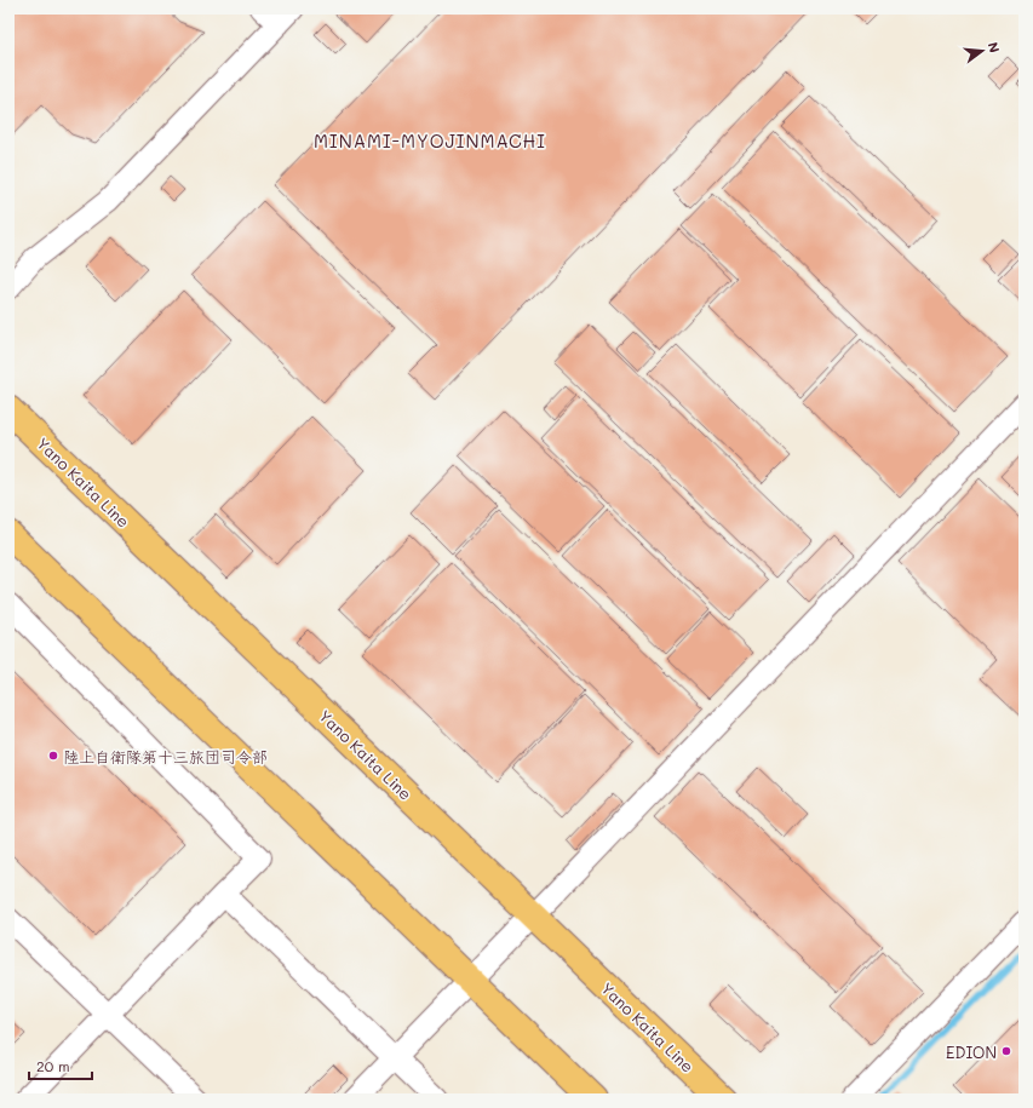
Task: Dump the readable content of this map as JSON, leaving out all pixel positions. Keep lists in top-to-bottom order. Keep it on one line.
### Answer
{"streets":{"main road":["Yano Kaita Line"]},"districts":["MINAMI-MYOJINMACHI"],"places":["陸上自衛隊第十三旅団司令部","EDION"],"scale_bar":"20 m","north":"right"}
